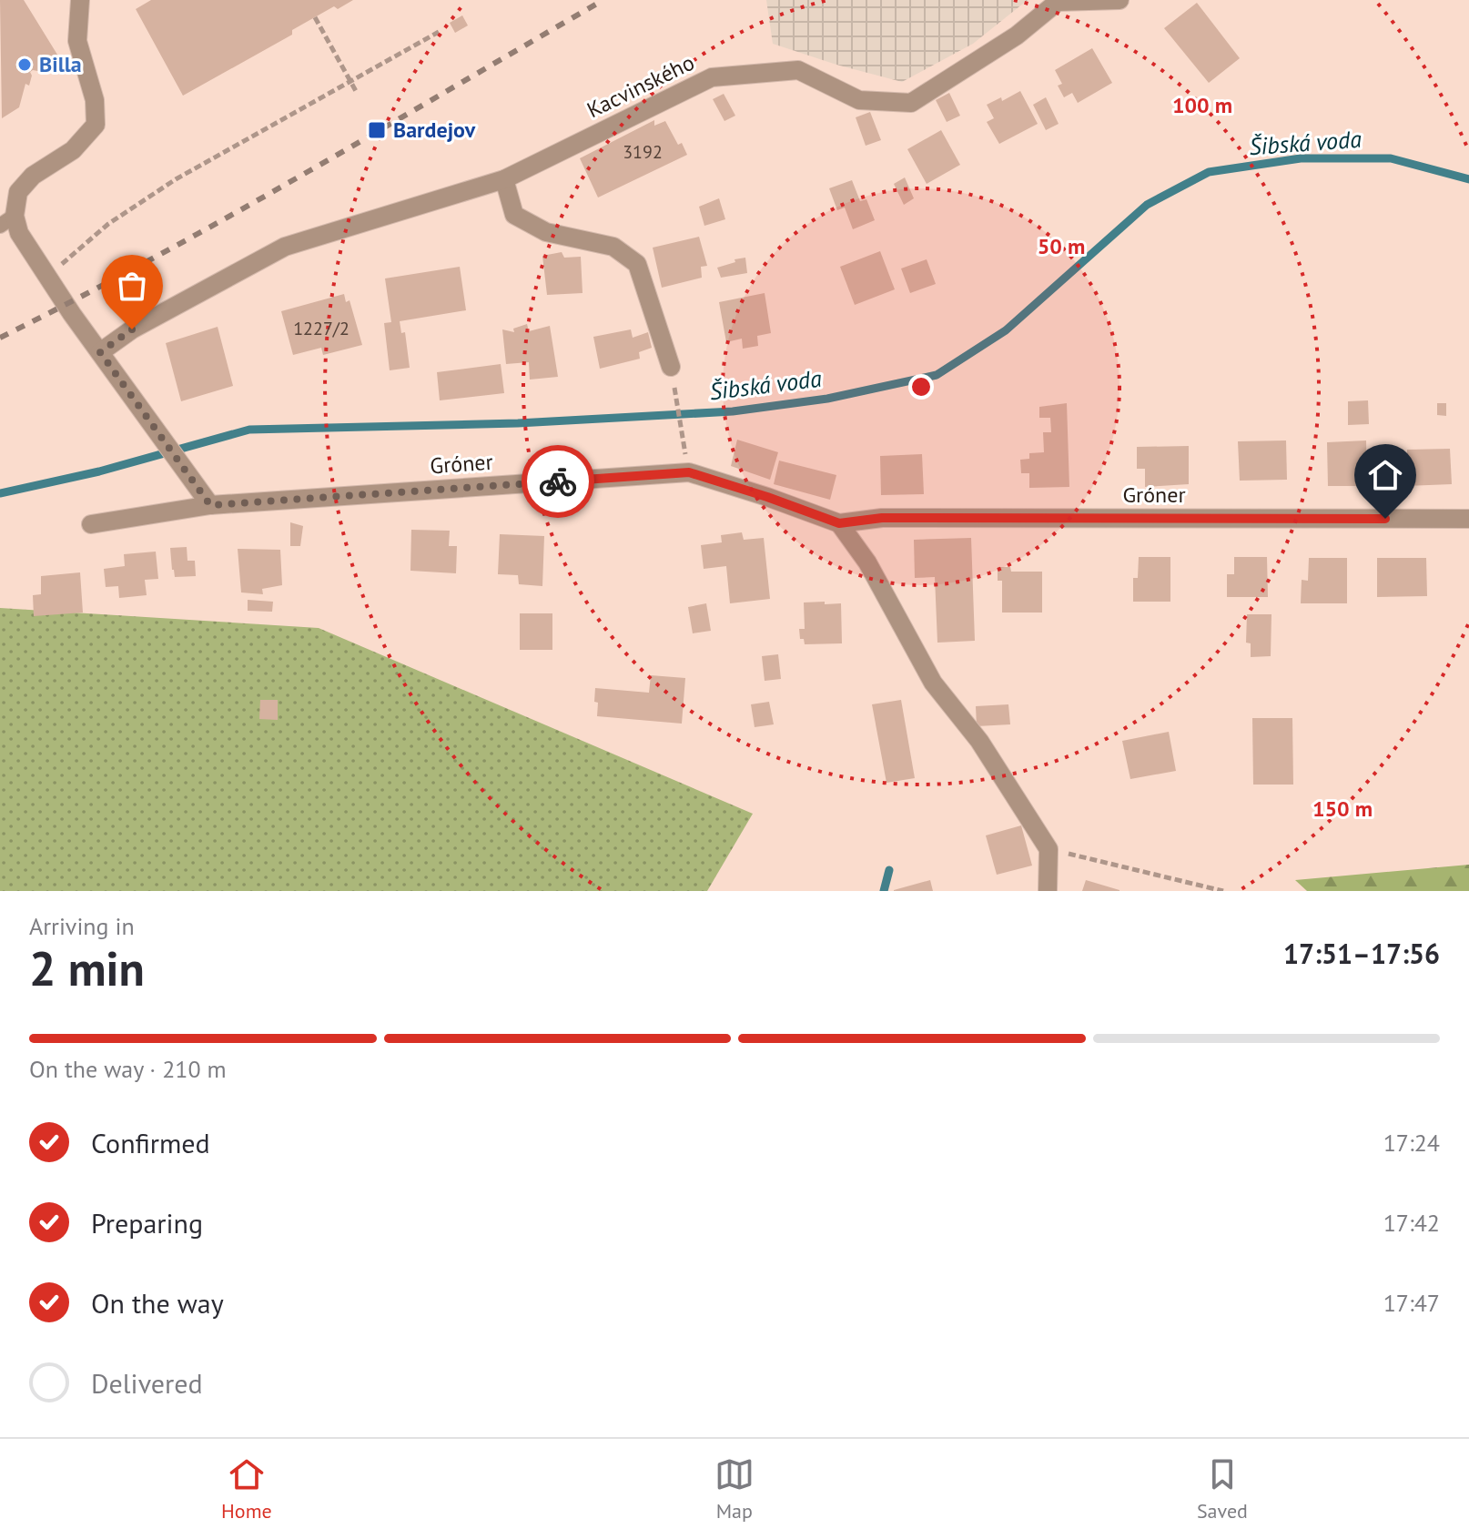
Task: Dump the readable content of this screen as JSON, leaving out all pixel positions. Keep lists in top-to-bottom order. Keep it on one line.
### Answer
{"streets":{"street":["Kacvinského","Gróner"]},"water":["Šibská voda"],"places":{"other":["Billa"],"transit":["Bardejov"]},"house_numbers":["3192","1227/2"],"page":{"heading":["2 min","Arriving in","17:51–17:56"],"bar":"On the way · 210 m","list":[["Confirmed","17:24"],["Preparing","17:42"],["On the way","17:47"],"Delivered"],"tabs":["Home","Map","Saved"]},"rings":["100 m","50 m","150 m"]}
